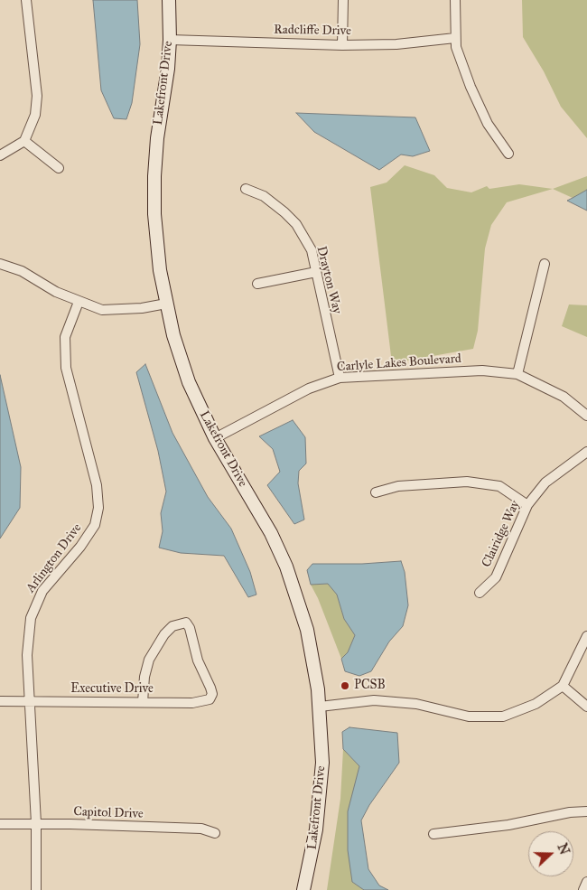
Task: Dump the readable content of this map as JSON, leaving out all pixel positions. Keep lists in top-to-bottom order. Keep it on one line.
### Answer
{"streets":{"street":["Radcliffe Drive","Lakefront Drive","Drayton Way","Carlyle Lakes Boulevard","Clairidge Way","Arlington Drive","Executive Drive","Capitol Drive"]},"crossings":[["Radcliffe Drive","Lakefront Drive"],["Lakefront Drive","Carlyle Lakes Boulevard"],["Drayton Way","Carlyle Lakes Boulevard"],["Arlington Drive","Executive Drive"],["Arlington Drive","Capitol Drive"]],"places":["PCSB"],"north":"right"}
